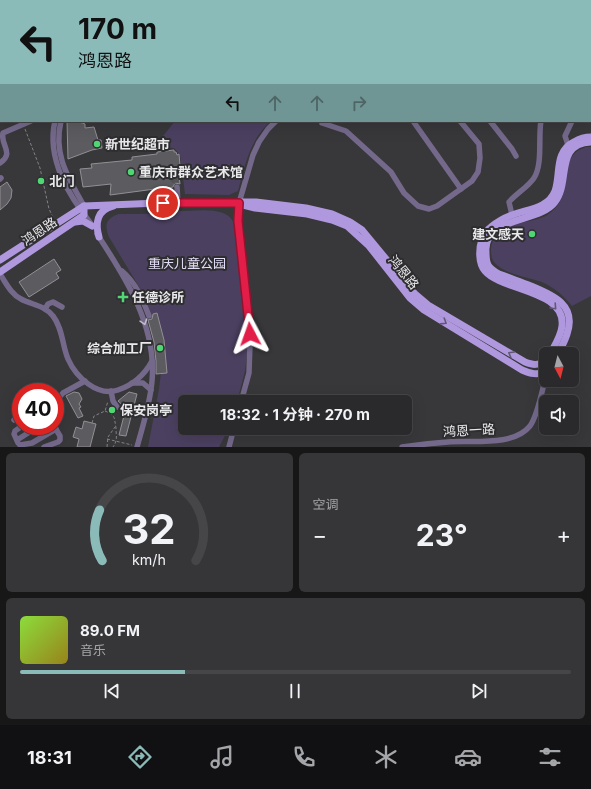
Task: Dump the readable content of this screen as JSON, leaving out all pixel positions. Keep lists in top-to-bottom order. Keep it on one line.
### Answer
{"streets":{"main road":["鸿恩路"],"street":["鸿恩一路"]},"parks":["重庆儿童公园"],"places":{"other":["新世纪超市","重庆市群众艺术馆","北门","建文感天","综合加工厂","保安岗亭"],"health":["任德诊所"]},"north":"bottom","page":{"turn":["170 m","鸿恩路"],"limit":"40","trip":"18:32 · 1 分钟 · 270 m","tile":"空调","heat":["−","23°","+"],"song":["89.0 FM","音乐"],"tabs":"18:31","gauge":["32","km/h"]}}
